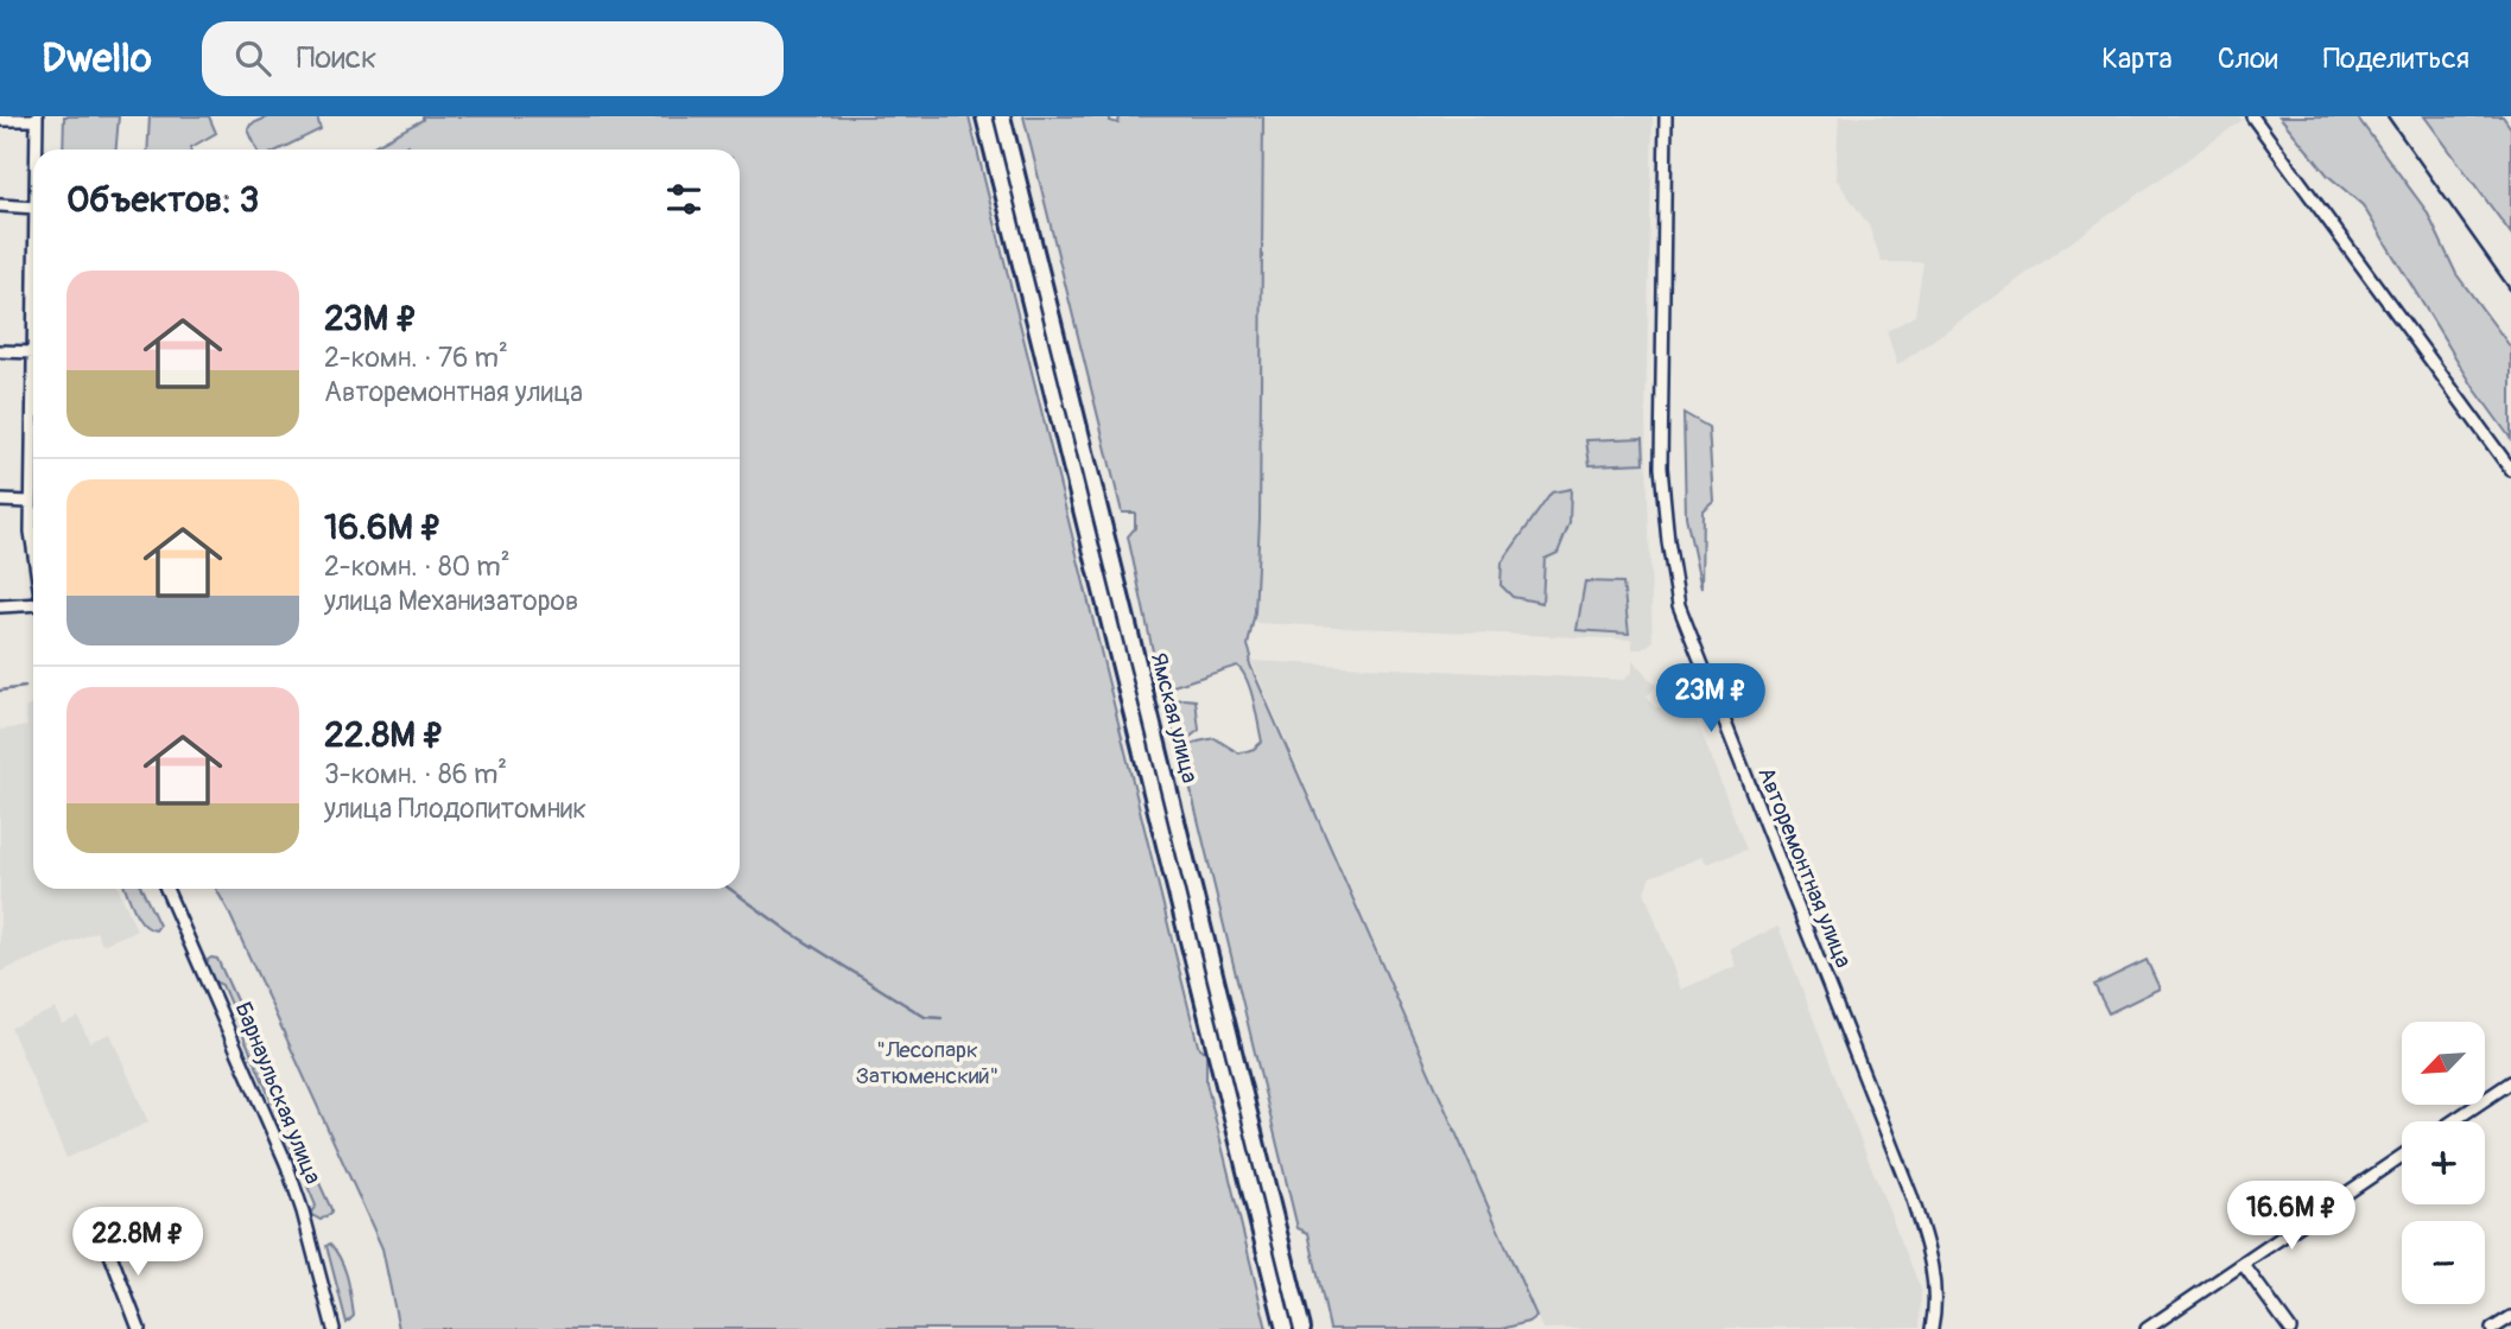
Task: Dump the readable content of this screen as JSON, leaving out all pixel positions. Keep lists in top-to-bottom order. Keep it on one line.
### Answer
{"streets":{"main road":["Ямская улица"],"street":["Авторемонтная улица","Барнаульская улица"]},"parks":["\"Лесопарк Затюменский\""],"north":"bottom left","page":{"header":"Dwello","search":"Поиск","nav":["Карта","Слои","Поделиться"],"heading":"Объектов: 3","list":[{"name":"23M ₽","note":"2-комн. · 76 m² · Авторемонтная улица"},{"name":"16.6M ₽","note":"2-комн. · 80 m² · улица Механизаторов"},{"name":"22.8M ₽","note":"3-комн. · 86 m² · улица Плодопитомник"}],"price":["23M ₽","16.6M ₽","22.8M ₽"],"map_buttons":["+","−"]}}
